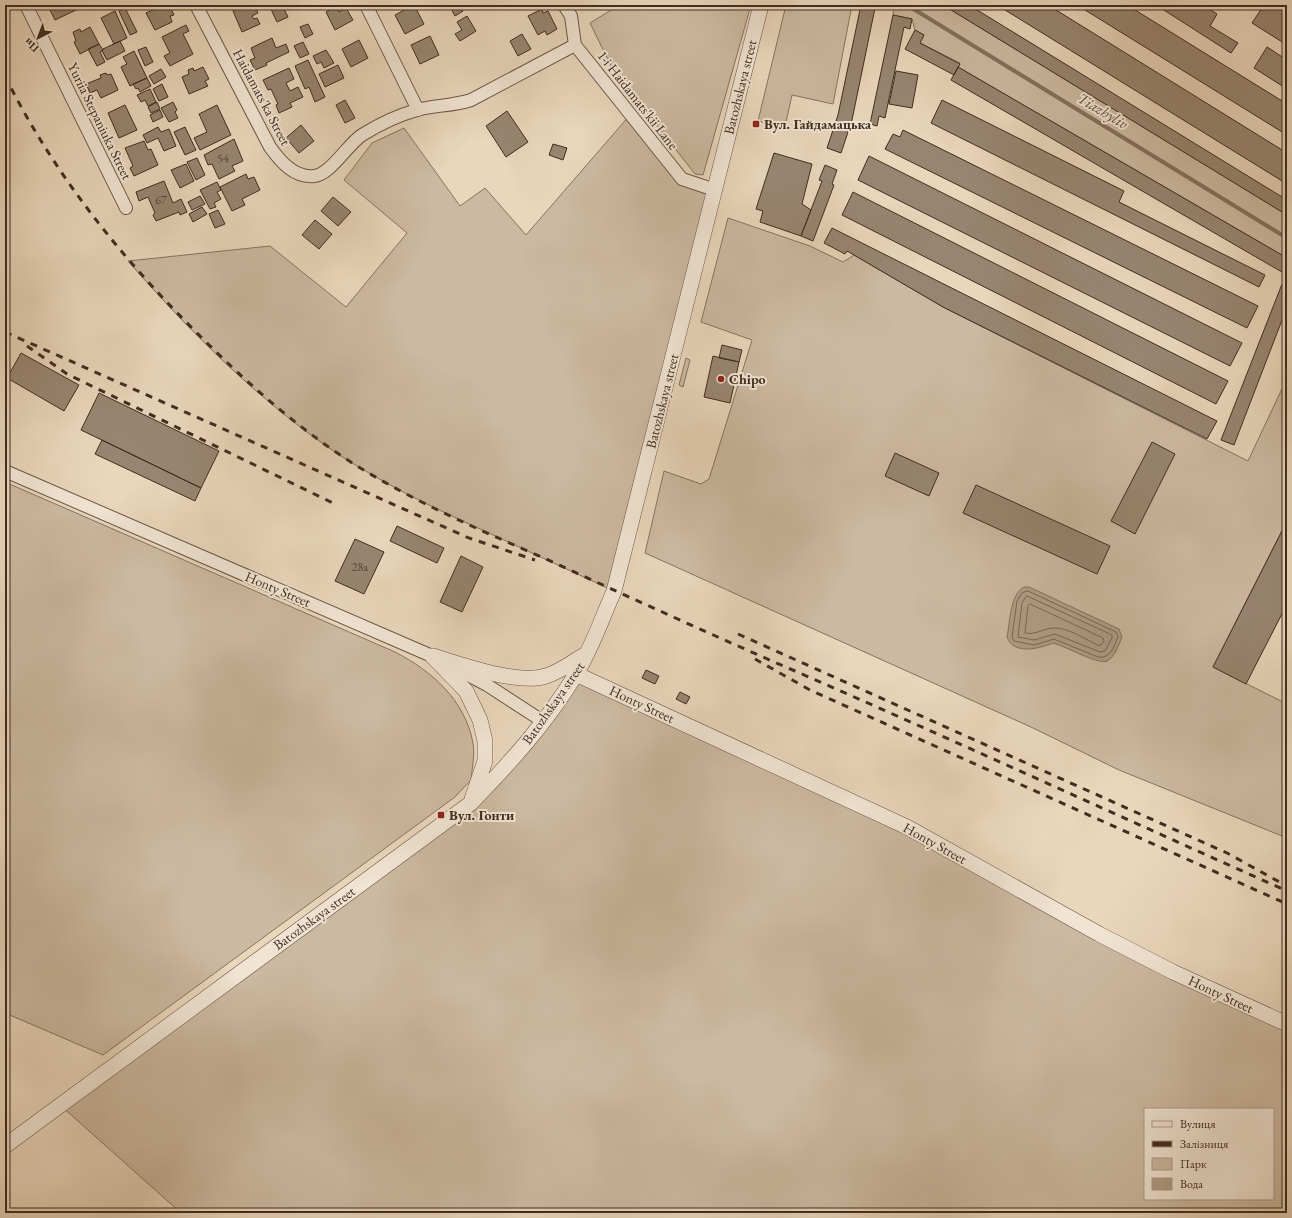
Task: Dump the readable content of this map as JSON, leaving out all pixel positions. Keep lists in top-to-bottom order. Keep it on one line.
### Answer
{"streets":{"street":["Batozhskaya street","Haidamats'ka Street","1-i Haidamats'kii Lane","Yuriia Stepaniuka Street","Honty Street"]},"crossings":[["Batozhskaya street","1-i Haidamats'kii Lane"],["Batozhskaya street","Honty Street"],["Haidamats'ka Street","1-i Haidamats'kii Lane"]],"water":["Tiazhyliv"],"places":{"transit":["Вул. Гайдамацька","Вул. Гонти"],"other":["Chipo"]},"house_numbers":["54","67","28а"],"legend":["Вулиця","Залізниця","Парк","Вода"],"north":"bottom left"}
